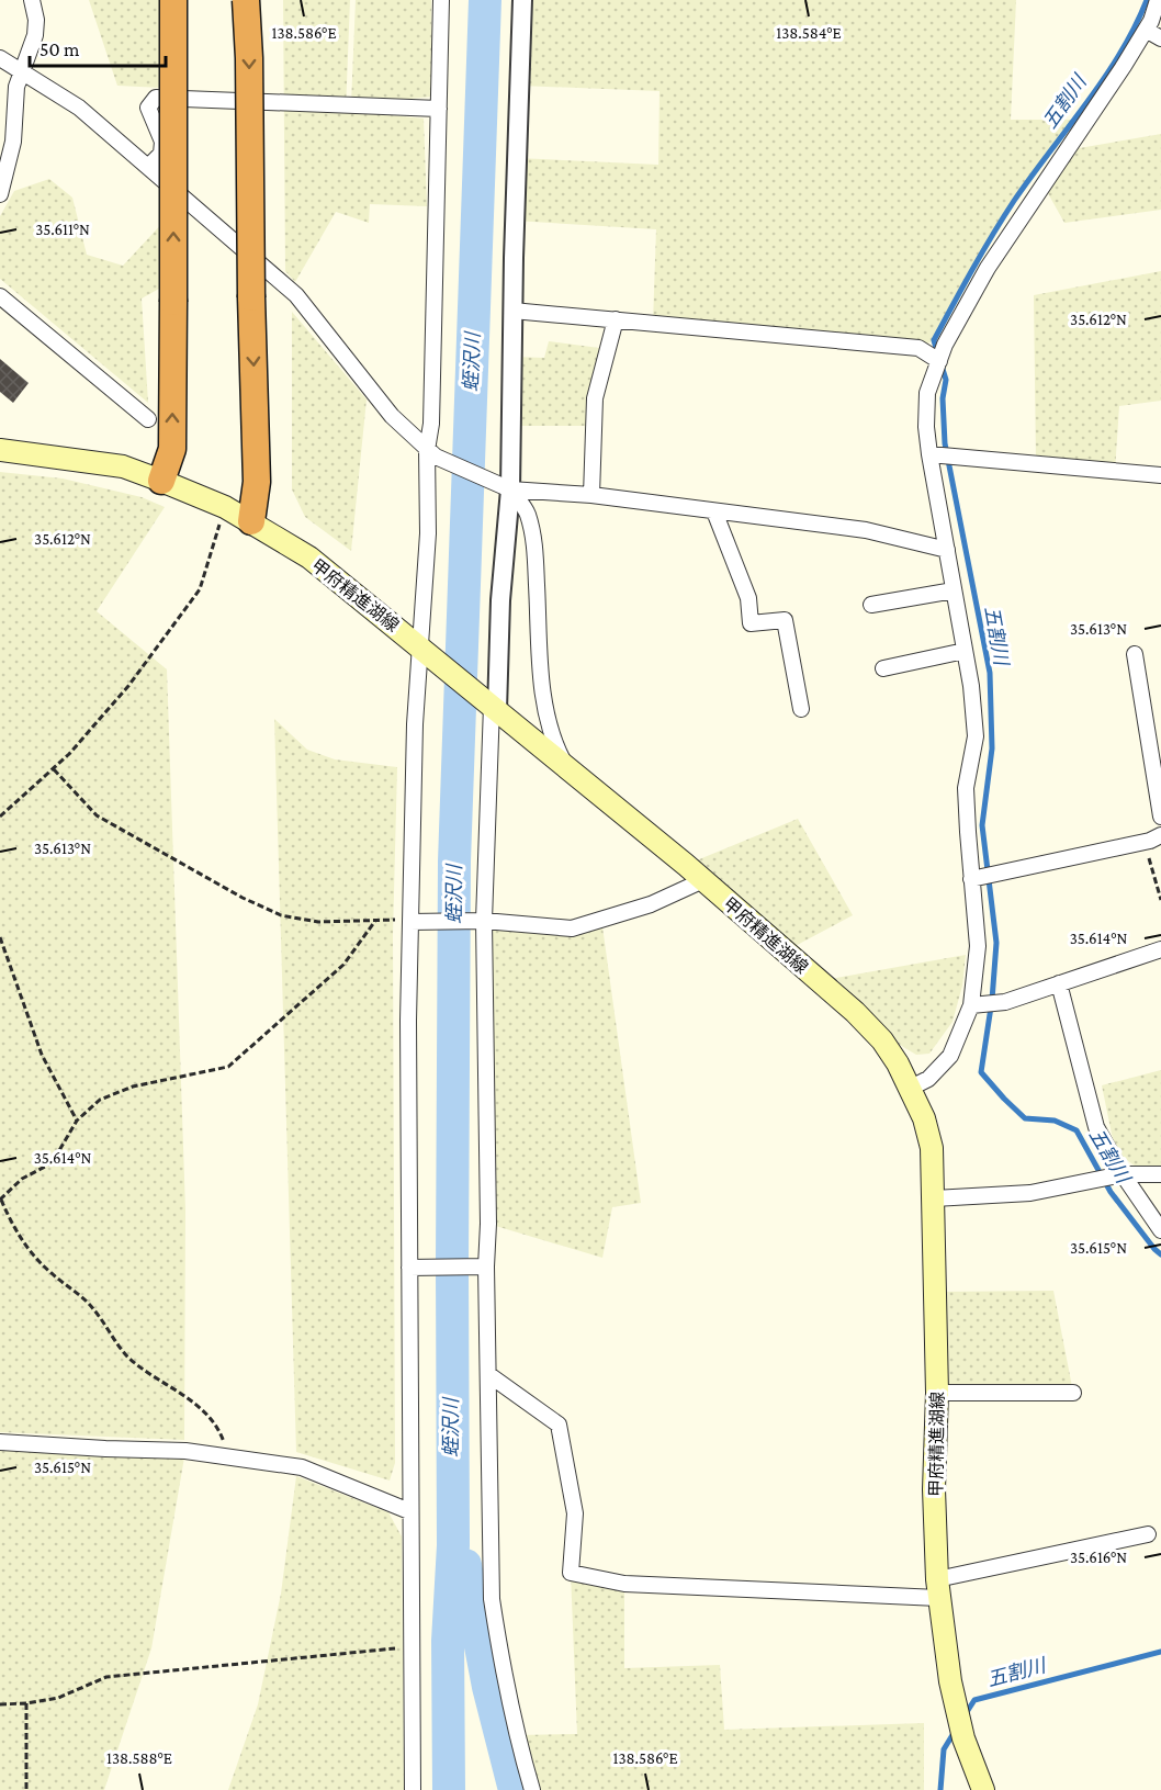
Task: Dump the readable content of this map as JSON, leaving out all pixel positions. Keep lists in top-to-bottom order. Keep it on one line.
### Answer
{"streets":{"main road":["甲府精進湖線"]},"water":["五割川","蛭沢川"],"scale_bar":"50 m","coordinates":["138.584°E","138.586°E","35.611°N","35.612°N","35.613°N","35.614°N","35.615°N","35.616°N","138.588°E"]}
